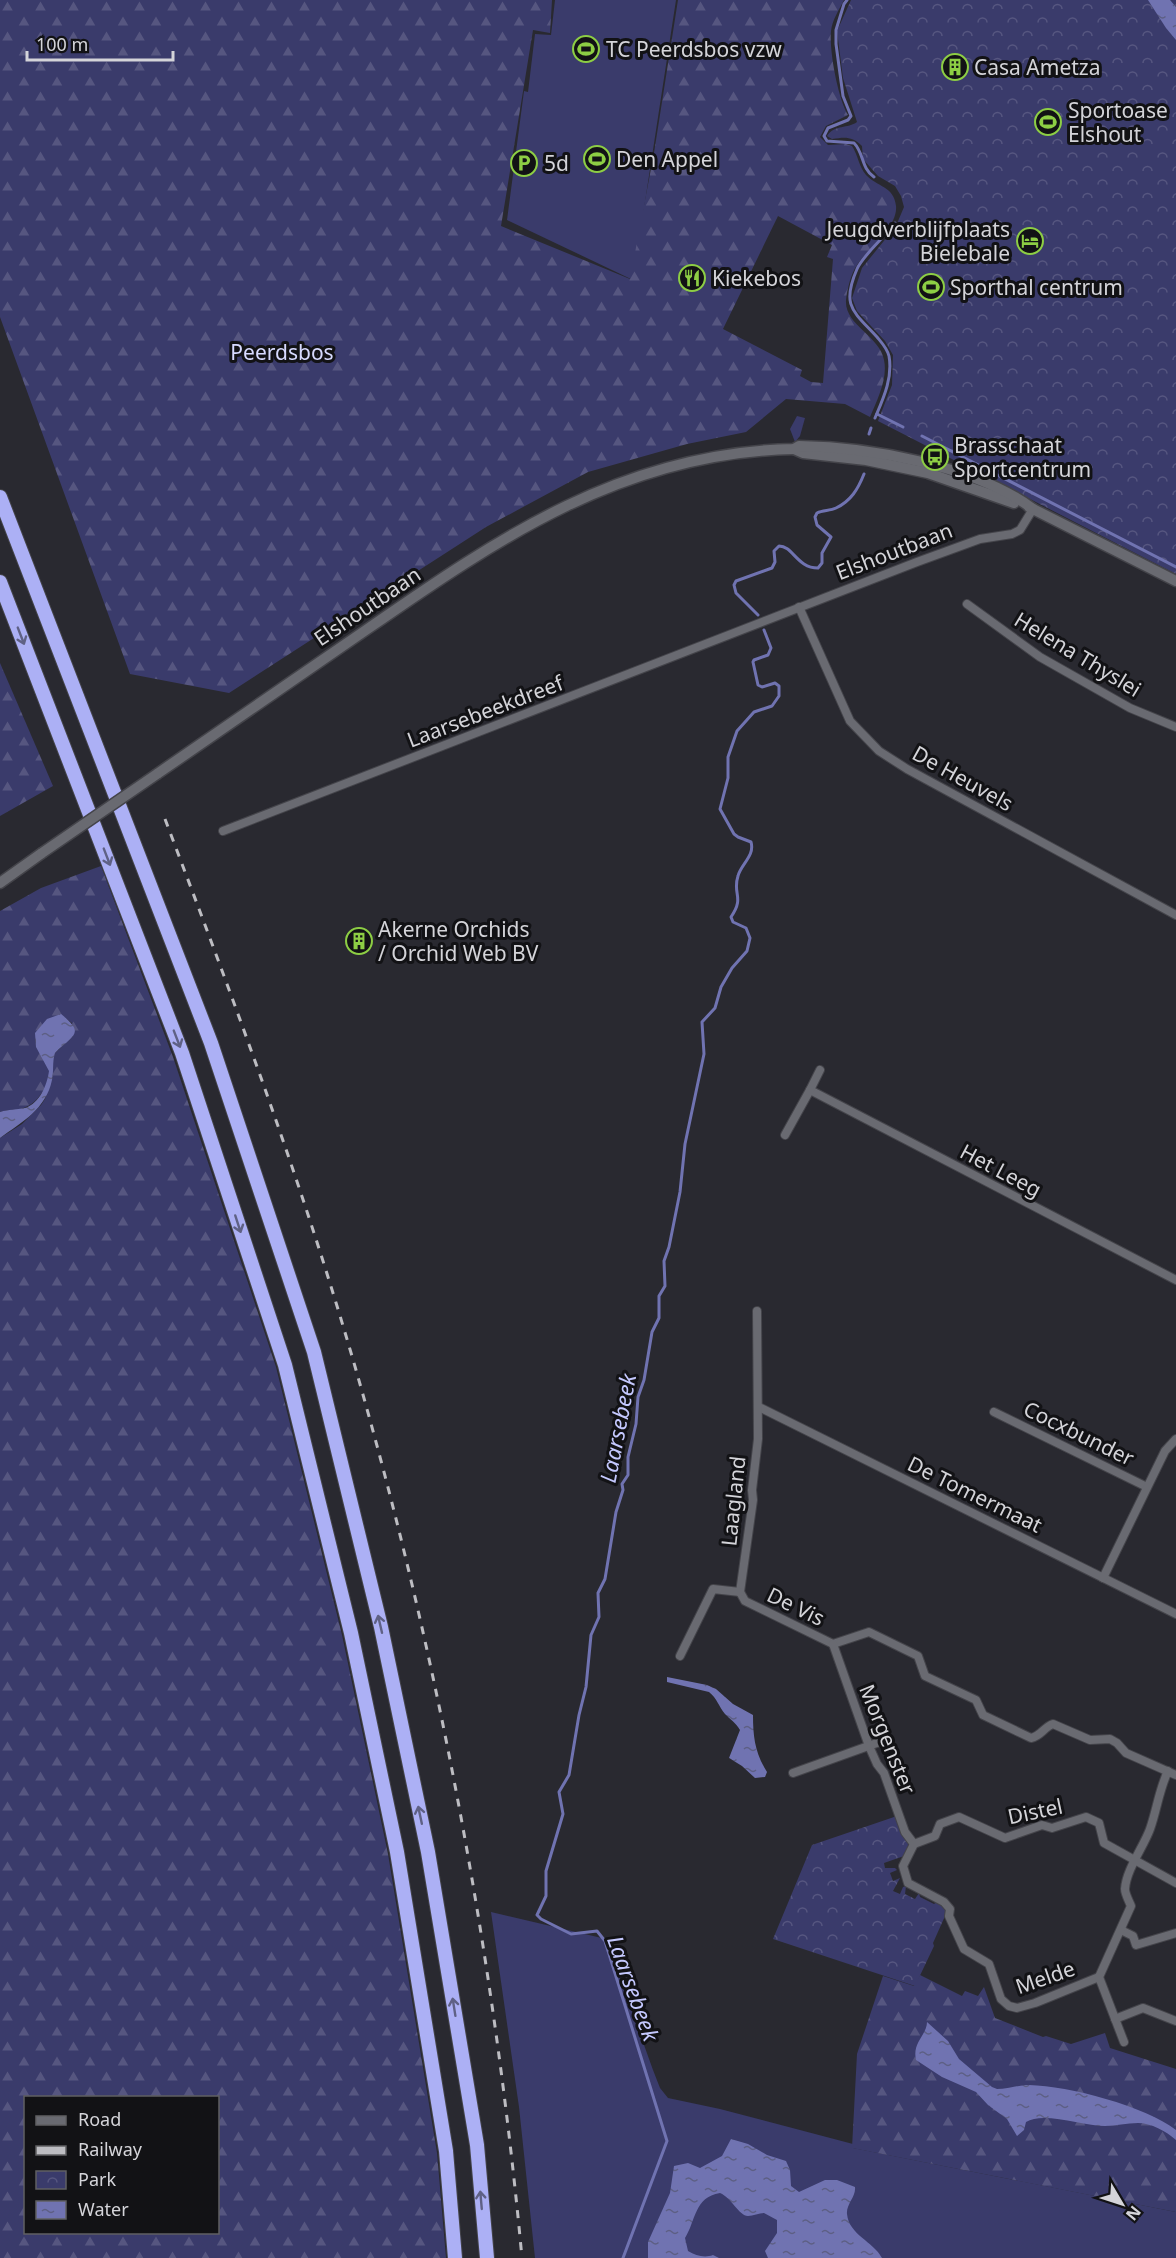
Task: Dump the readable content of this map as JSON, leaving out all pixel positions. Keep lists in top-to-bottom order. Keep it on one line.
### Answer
{"streets":{"main road":["Elshoutbaan"],"street":["Helena Thyslei","Laarsebeekdreef","De Heuvels","Het Leeg","Cocxbunder","De Tomermaat","Laagland","De Vis","Morgenster","Distel","Melde"]},"crossings":[["Elshoutbaan","Laarsebeekdreef"],["Elshoutbaan","De Heuvels"],["De Tomermaat","Laagland"],["Laagland","De Vis"],["De Vis","Morgenster"],["Morgenster","Distel"],["Morgenster","Melde"],["Distel","Melde"]],"water":["Laarsebeek"],"parks":["Peerdsbos"],"places":{"sports":["TC Peerdsbos vzw","Sportoase Elshout","Den Appel","Sporthal centrum"],"building":["Casa Ametza","Akerne Orchids / Orchid Web BV"],"parking":["5d"],"hotel":["Jeugdverblijfplaats Bielebale"],"restaurant":["Kiekebos"],"bus stop":["Brasschaat Sportcentrum"]},"legend":["Road","Railway","Park","Water"],"scale_bar":"100 m","north":"bottom right"}
